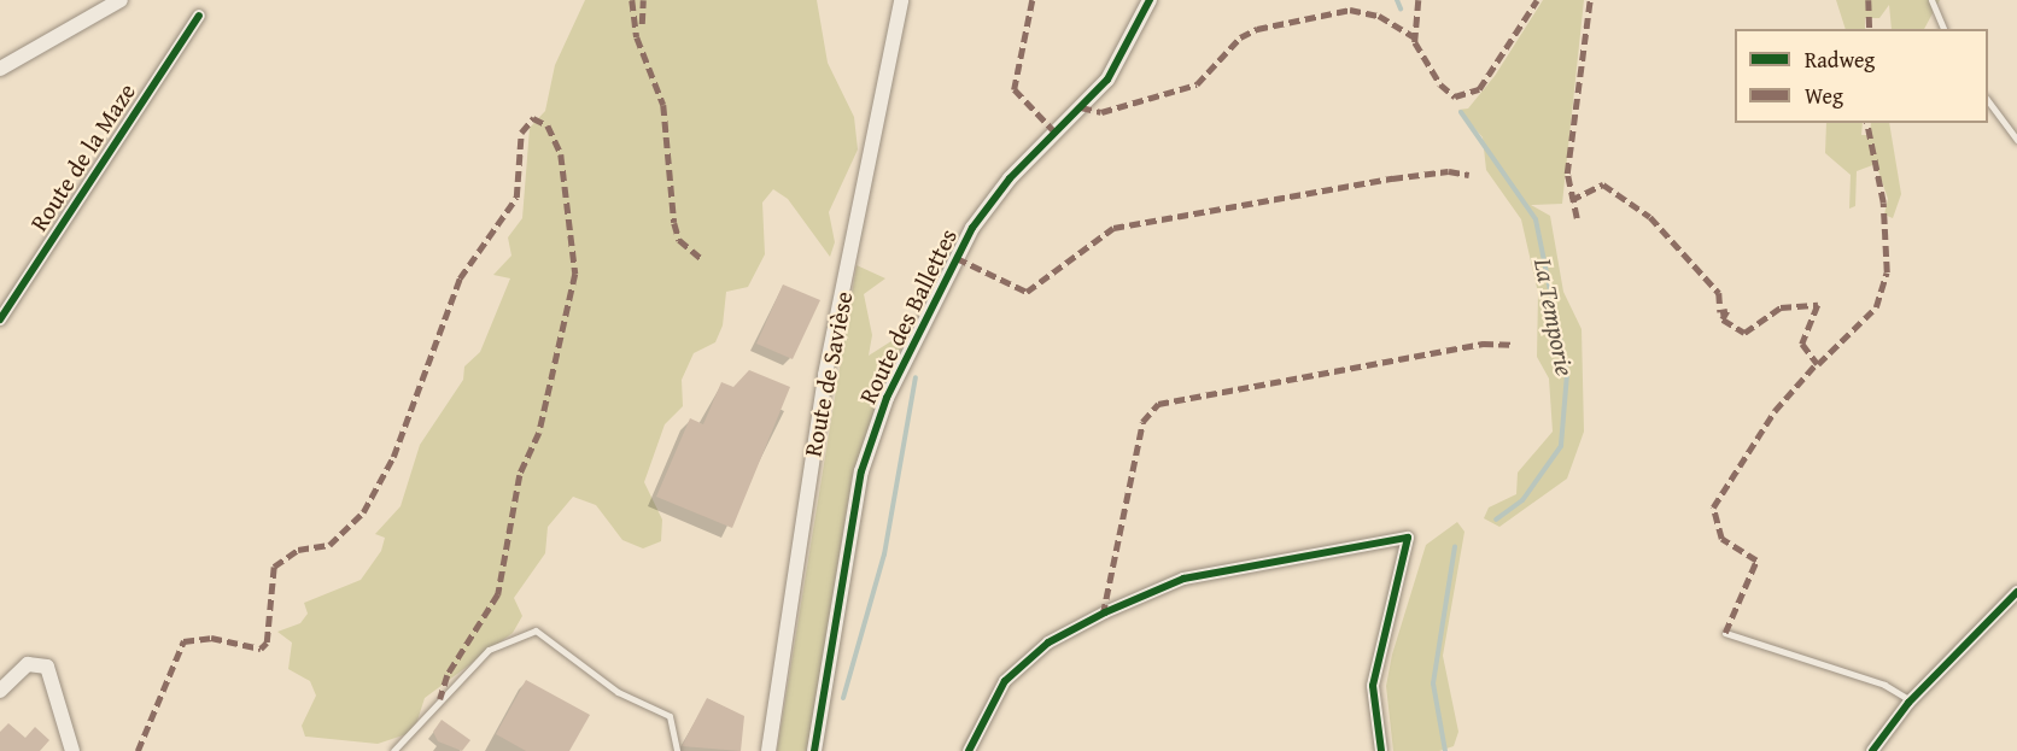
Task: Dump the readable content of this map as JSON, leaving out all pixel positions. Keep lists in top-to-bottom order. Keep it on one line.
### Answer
{"streets":{"street":["Route de la Maze","Route des Ballettes","Route de Savièse"]},"water":["La Temporie"],"legend":["Radweg","Weg"]}
